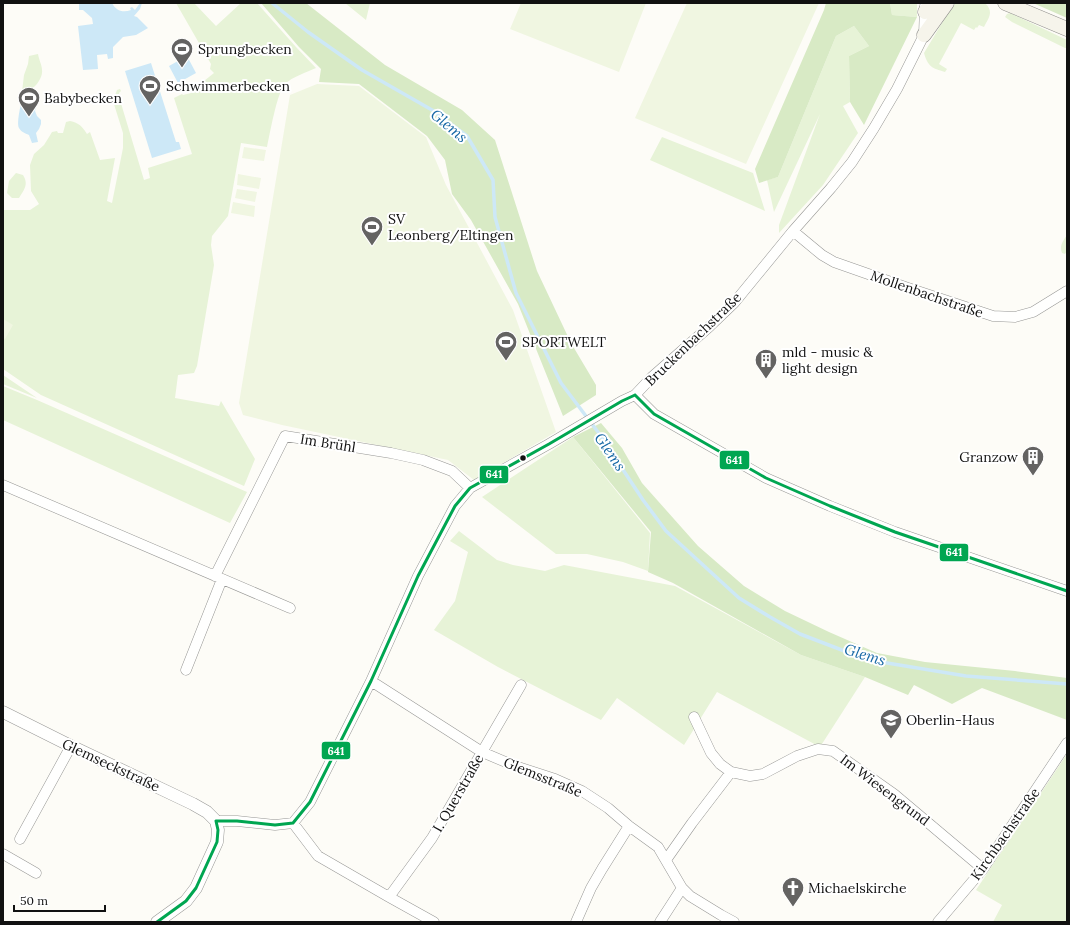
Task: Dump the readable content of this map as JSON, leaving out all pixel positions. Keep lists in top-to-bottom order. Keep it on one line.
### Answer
{"streets":{"street":["Mollenbachstraße","Bruckenbachstraße","Im Brühl","Glemseckstraße","Glemsstraße","Im Wiesengrund","I. Querstraße","Kirchbachstraße"]},"crossings":[["Mollenbachstraße","Bruckenbachstraße"],["Bruckenbachstraße","Im Brühl"],["Bruckenbachstraße","Glemsstraße"],["Glemsstraße","I. Querstraße"],["Im Wiesengrund","Kirchbachstraße"]],"water":["Glems"],"places":{"sports":["Sprungbecken","Schwimmerbecken","Babybecken","SV Leonberg/Eltingen","SPORTWELT"],"building":["mld - music & light design","Granzow"],"school or university":["Oberlin-Haus"],"church":["Michaelskirche"]},"lines":["transit line 641"],"scale_bar":"50 m"}
